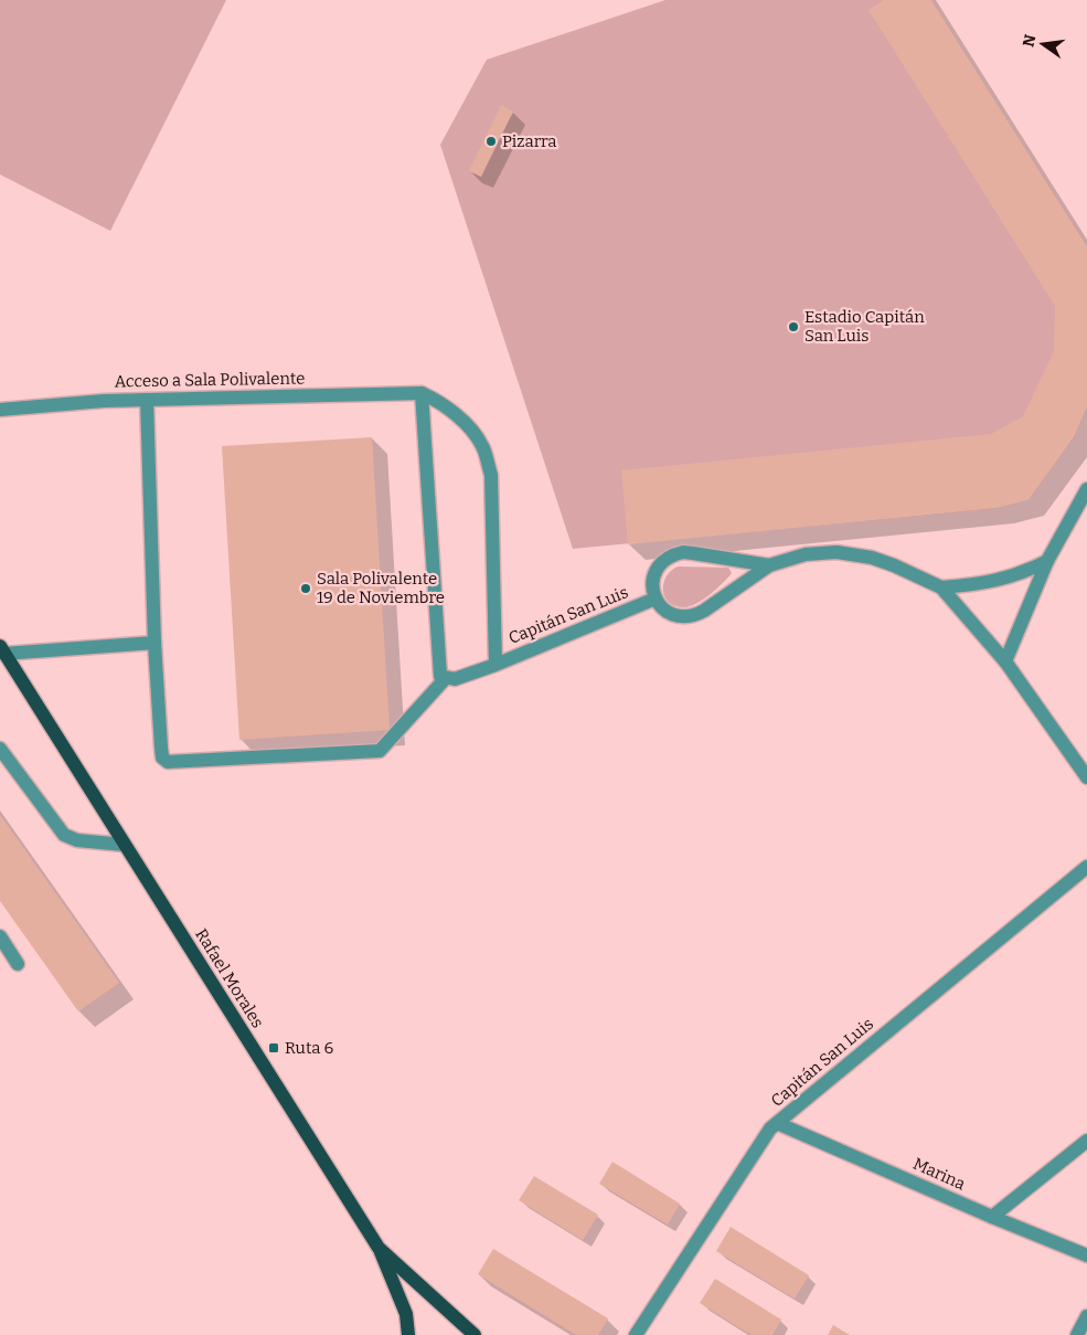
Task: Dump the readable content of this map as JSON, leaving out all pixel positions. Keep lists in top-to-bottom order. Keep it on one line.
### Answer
{"streets":{"main road":["Rafael Morales"],"street":["Acceso a Sala Polivalente","Capitán San Luis","Marina"]},"crossings":[["Acceso a Sala Polivalente","Capitán San Luis"],["Capitán San Luis","Marina"]],"places":{"other":["Pizarra","Estadio Capitán San Luis","Sala Polivalente 19 de Noviembre"],"transit":["Ruta 6"]},"north":"left"}
